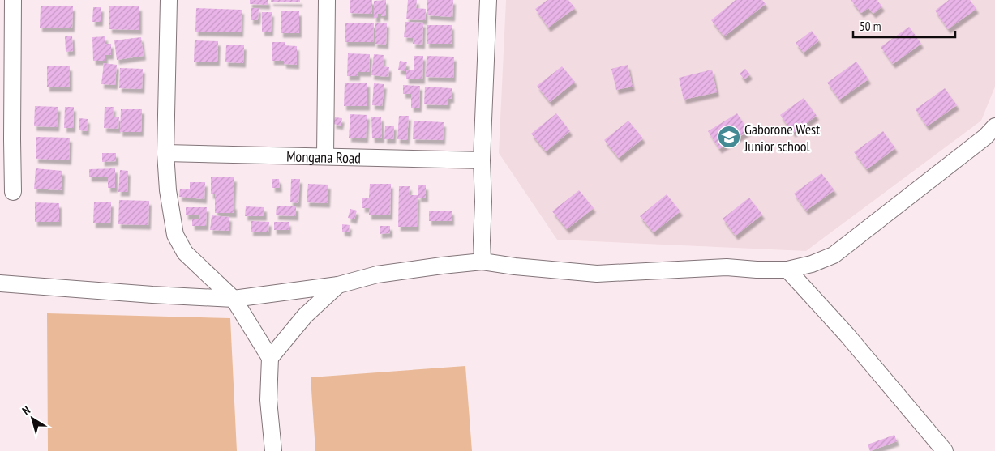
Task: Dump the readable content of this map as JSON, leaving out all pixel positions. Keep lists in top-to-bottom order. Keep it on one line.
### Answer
{"streets":{"street":["Mongana Road"]},"places":{"school or university":["Gaborone West Junior school"]},"scale_bar":"50 m","north":"top left"}
